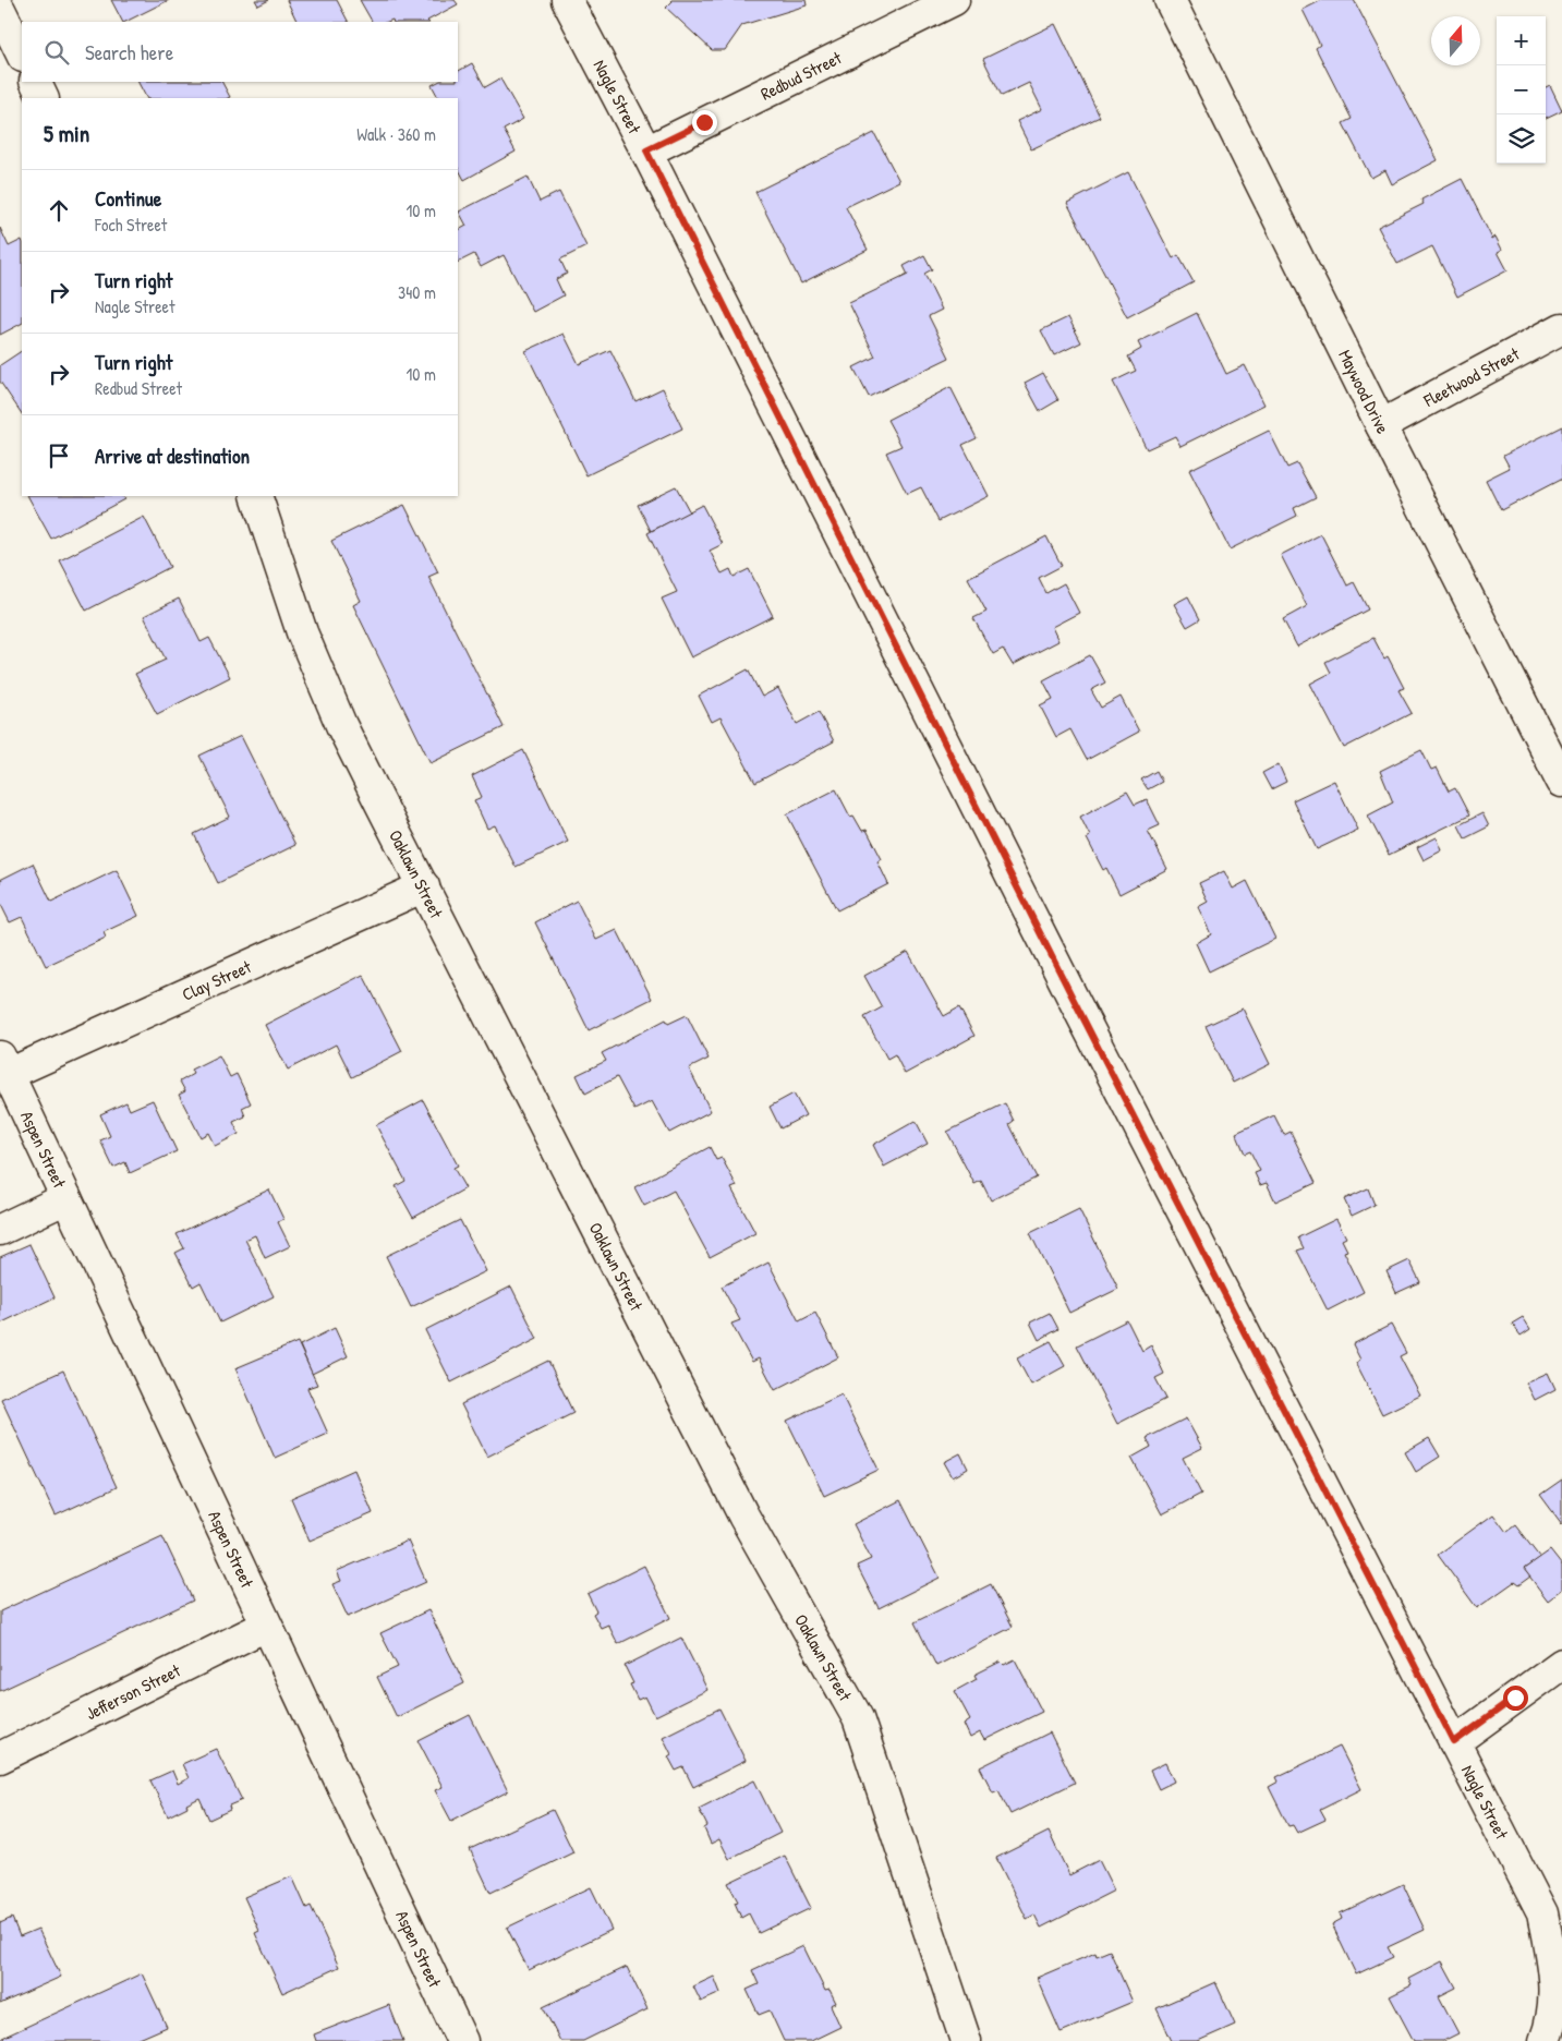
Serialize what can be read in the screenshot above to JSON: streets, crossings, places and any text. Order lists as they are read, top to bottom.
{
  "streets": {
    "street": [
      "Redbud Street",
      "Nagle Street",
      "Fleetwood Street",
      "Maywood Drive",
      "Oaklawn Street",
      "Clay Street",
      "Aspen Street",
      "Jefferson Street"
    ]
  },
  "crossings": [
    ["Redbud Street", "Nagle Street"],
    ["Fleetwood Street", "Maywood Drive"],
    ["Oaklawn Street", "Clay Street"],
    ["Clay Street", "Aspen Street"],
    ["Aspen Street", "Jefferson Street"]
  ],
  "north": "top",
  "page": {
    "map_buttons": ["+", "−"],
    "search": "Search here",
    "heading": ["5 min", "Walk · 360 m"],
    "list": [
      ["Continue", "Foch Street", "10 m"],
      ["Turn right", "Nagle Street", "340 m"],
      ["Turn right", "Redbud Street", "10 m"],
      "Arrive at destination"
    ]
  }
}
